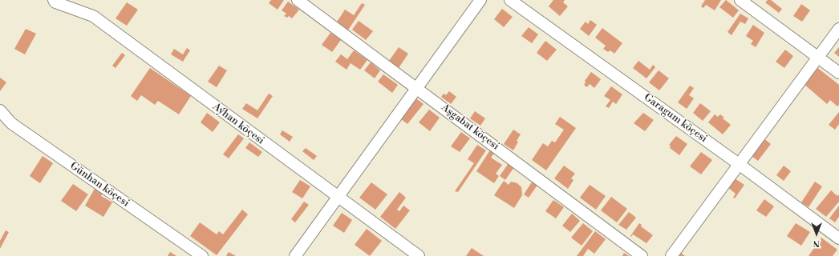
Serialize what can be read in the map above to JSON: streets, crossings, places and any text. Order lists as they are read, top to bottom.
{
  "streets": {
    "street": [
      "Garagum köçesi",
      "Aýhan köçesi",
      "Aşgabat köçesi",
      "Günhan köçesi"
    ]
  },
  "north": "bottom"
}
